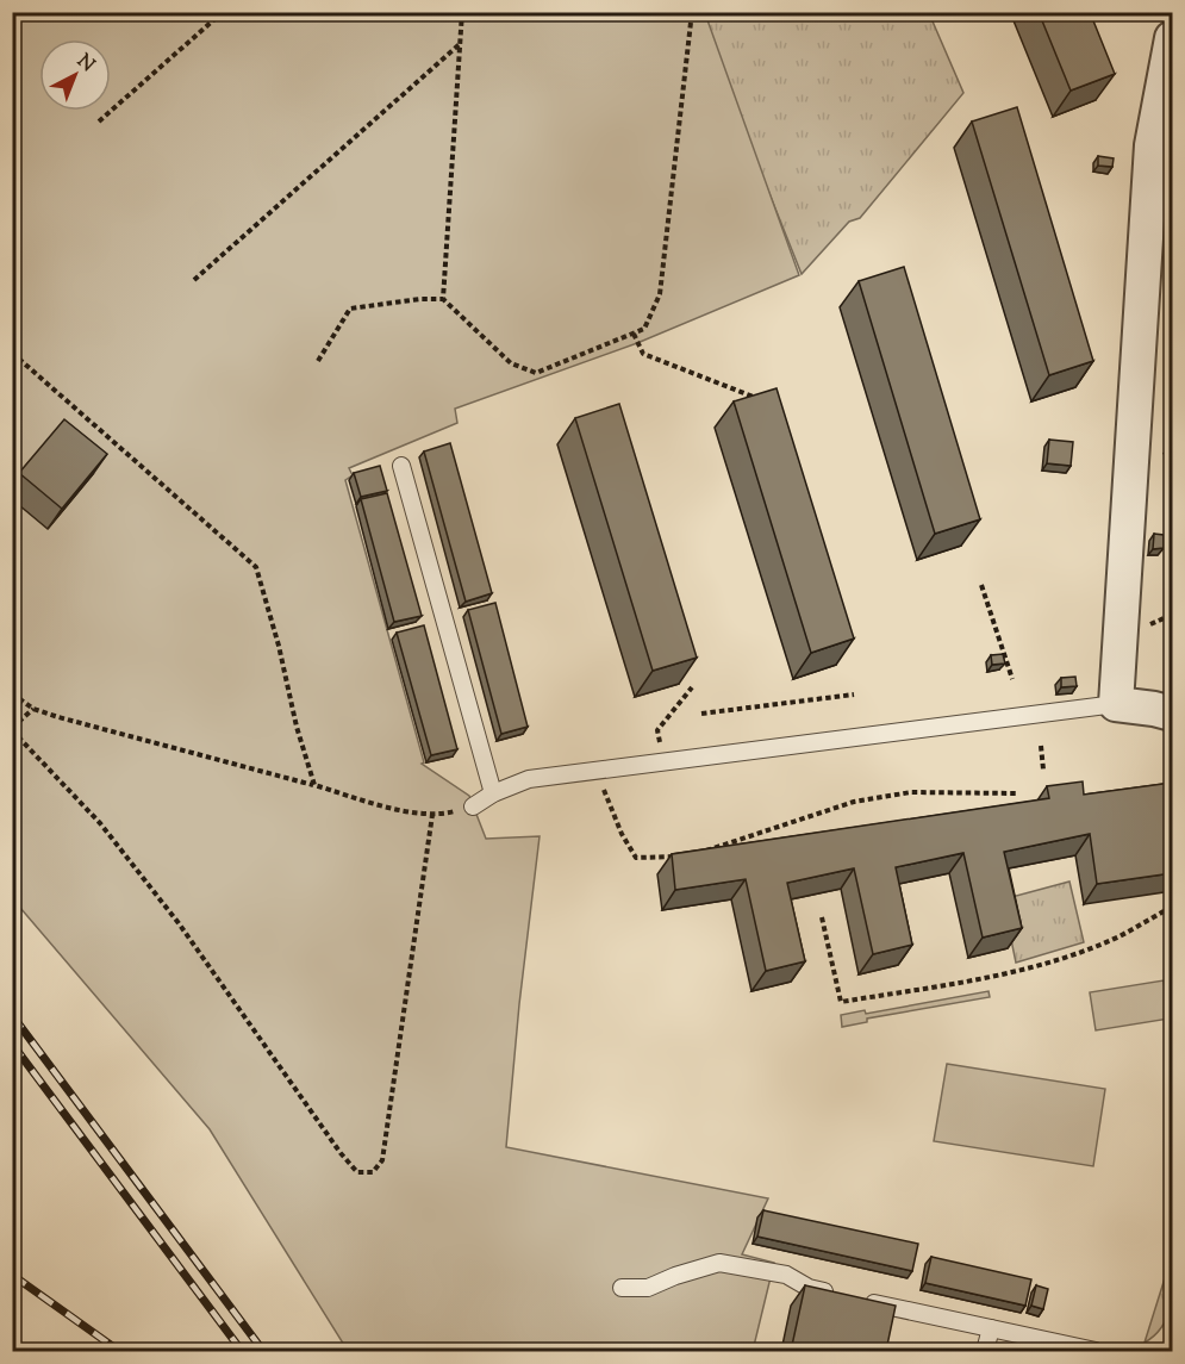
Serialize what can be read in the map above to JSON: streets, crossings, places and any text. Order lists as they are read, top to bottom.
{
  "north": "top right"
}
